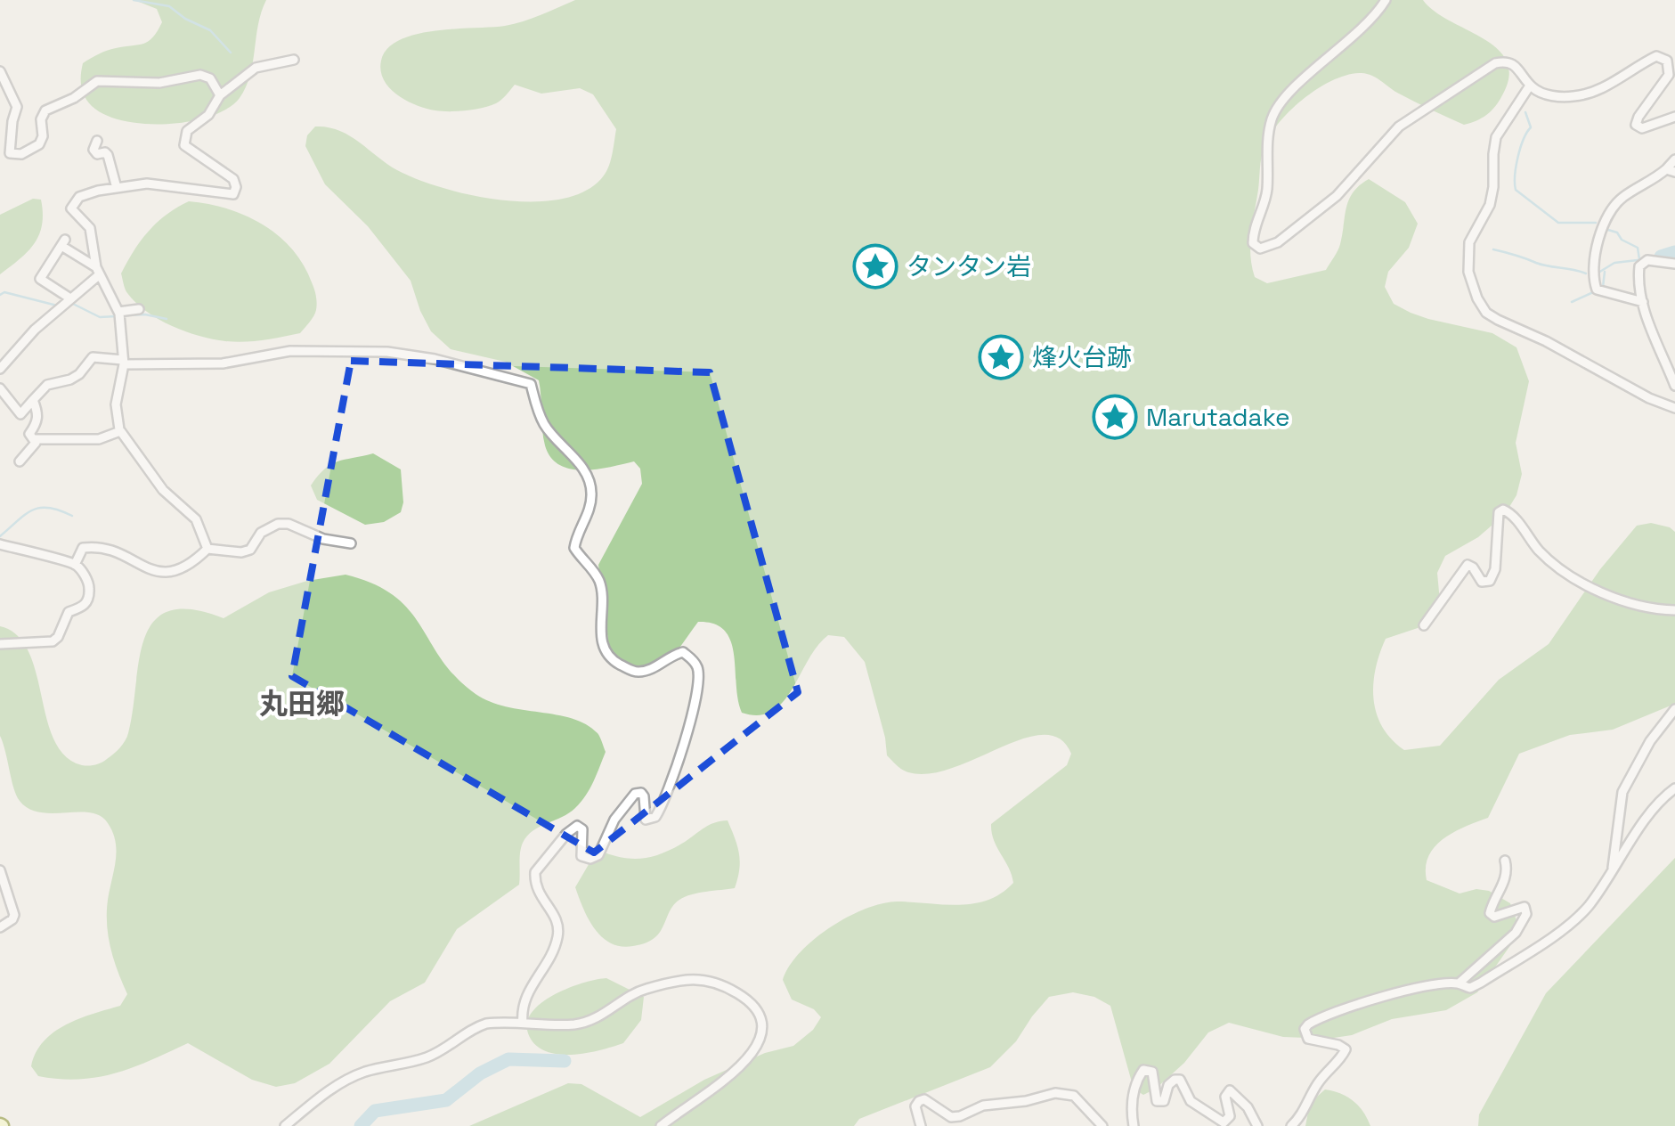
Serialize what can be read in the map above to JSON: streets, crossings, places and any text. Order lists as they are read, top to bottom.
{
  "districts": ["丸田郷"],
  "places": {
    "place": ["タンタン岩", "烽火台跡", "Marutadake"]
  }
}
